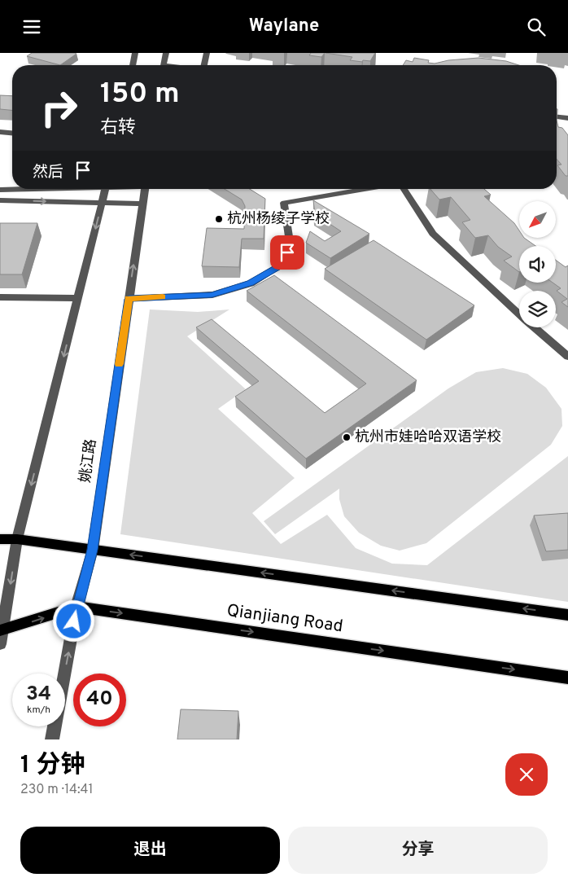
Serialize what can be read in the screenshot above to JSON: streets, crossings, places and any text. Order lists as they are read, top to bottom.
{
  "streets": {
    "main road": ["Qianjiang Road"],
    "street": ["姚江路"]
  },
  "crossings": [
    ["姚江路", "Qianjiang Road"]
  ],
  "places": ["杭州杨绫子学校", "杭州市娃哈哈双语学校"],
  "north": "bottom left",
  "page": {
    "header": "Waylane",
    "turn": ["150 m", "右转"],
    "then": "然后",
    "speed": "34 km/h",
    "limit": "40",
    "heading": ["1 分钟", "230 m · 14:41"],
    "buttons": ["退出", "分享"]
  }
}
